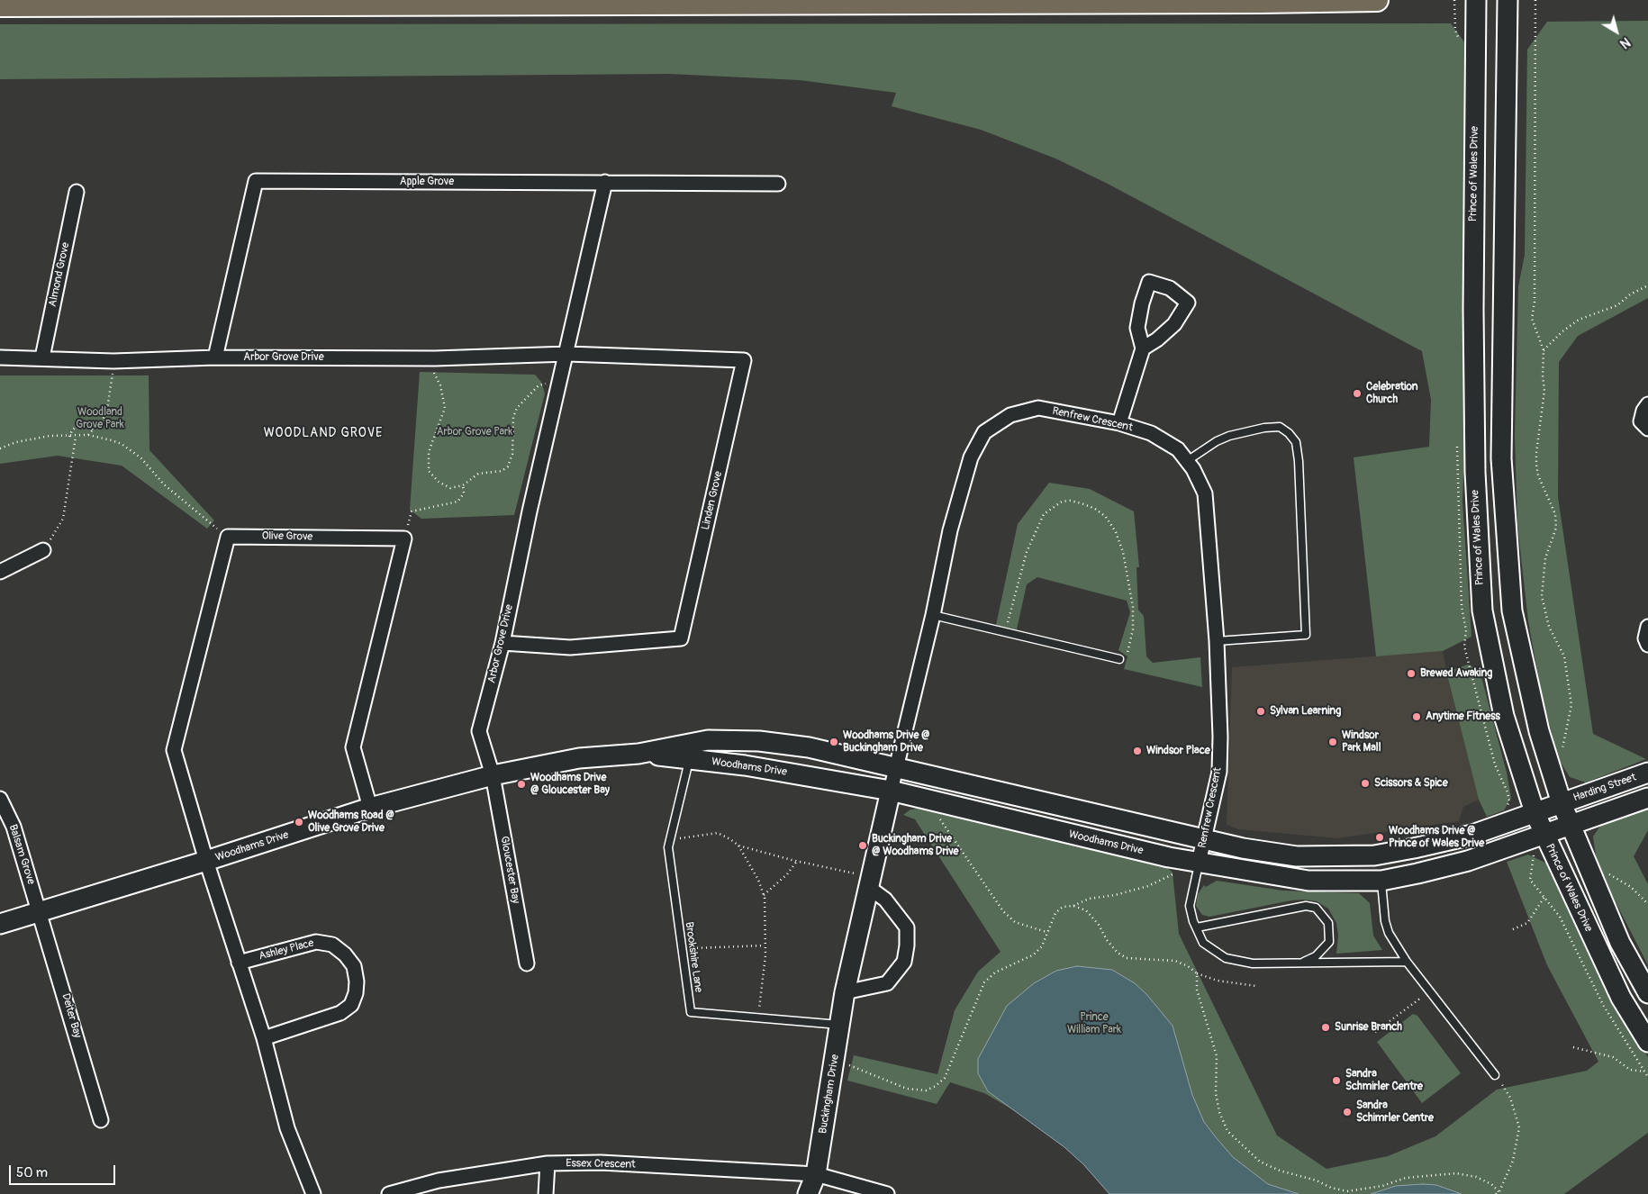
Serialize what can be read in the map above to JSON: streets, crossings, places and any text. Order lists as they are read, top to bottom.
{
  "streets": {
    "street": [
      "Prince of Wales Drive",
      "Apple Grove",
      "Almond Grove",
      "Arbor Grove Drive",
      "Renfrew Crescent",
      "Linden Grove",
      "Olive Grove",
      "Woodhams Drive",
      "Harding Street",
      "Balsam Grove",
      "Gloucester Bay",
      "Ashley Place",
      "Deiter Bay",
      "Buckingham Drive",
      "Essex Crescent"
    ],
    "lane": ["Brookshire Lane"]
  },
  "crossings": [
    ["Prince of Wales Drive", "Woodhams Drive"],
    ["Apple Grove", "Arbor Grove Drive"],
    ["Almond Grove", "Arbor Grove Drive"],
    ["Arbor Grove Drive", "Linden Grove"],
    ["Arbor Grove Drive", "Woodhams Drive"],
    ["Arbor Grove Drive", "Gloucester Bay"],
    ["Renfrew Crescent", "Woodhams Drive"],
    ["Renfrew Crescent", "Buckingham Drive"],
    ["Woodhams Drive", "Harding Street"],
    ["Woodhams Drive", "Balsam Grove"],
    ["Woodhams Drive", "Gloucester Bay"],
    ["Woodhams Drive", "Brookshire Lane"],
    ["Woodhams Drive", "Deiter Bay"],
    ["Woodhams Drive", "Buckingham Drive"],
    ["Balsam Grove", "Deiter Bay"],
    ["Brookshire Lane", "Buckingham Drive"],
    ["Buckingham Drive", "Essex Crescent"]
  ],
  "districts": ["WOODLAND GROVE"],
  "parks": ["Woodland Grove Park", "Arbor Grove Park", "Prince William Park"],
  "places": [
    "Celebration Church",
    "Brewed Awaking",
    "Sylvan Learning",
    "Anytime Fitness",
    "Woodhams Drive @ Buckingham Drive",
    "Windsor Park Mall",
    "Windsor Place",
    "Scissors & Spice",
    "Woodhams Drive @ Gloucester Bay",
    "Woodhams Road @ Olive Grove Drive",
    "Woodhams Drive @ Prince of Wales Drive",
    "Buckingham Drive @ Woodhams Drive",
    "Sunrise Branch",
    "Sandra Schmirler Centre",
    "Sandra Schimrler Centre"
  ],
  "scale_bar": "50 m",
  "north": "bottom right"
}
